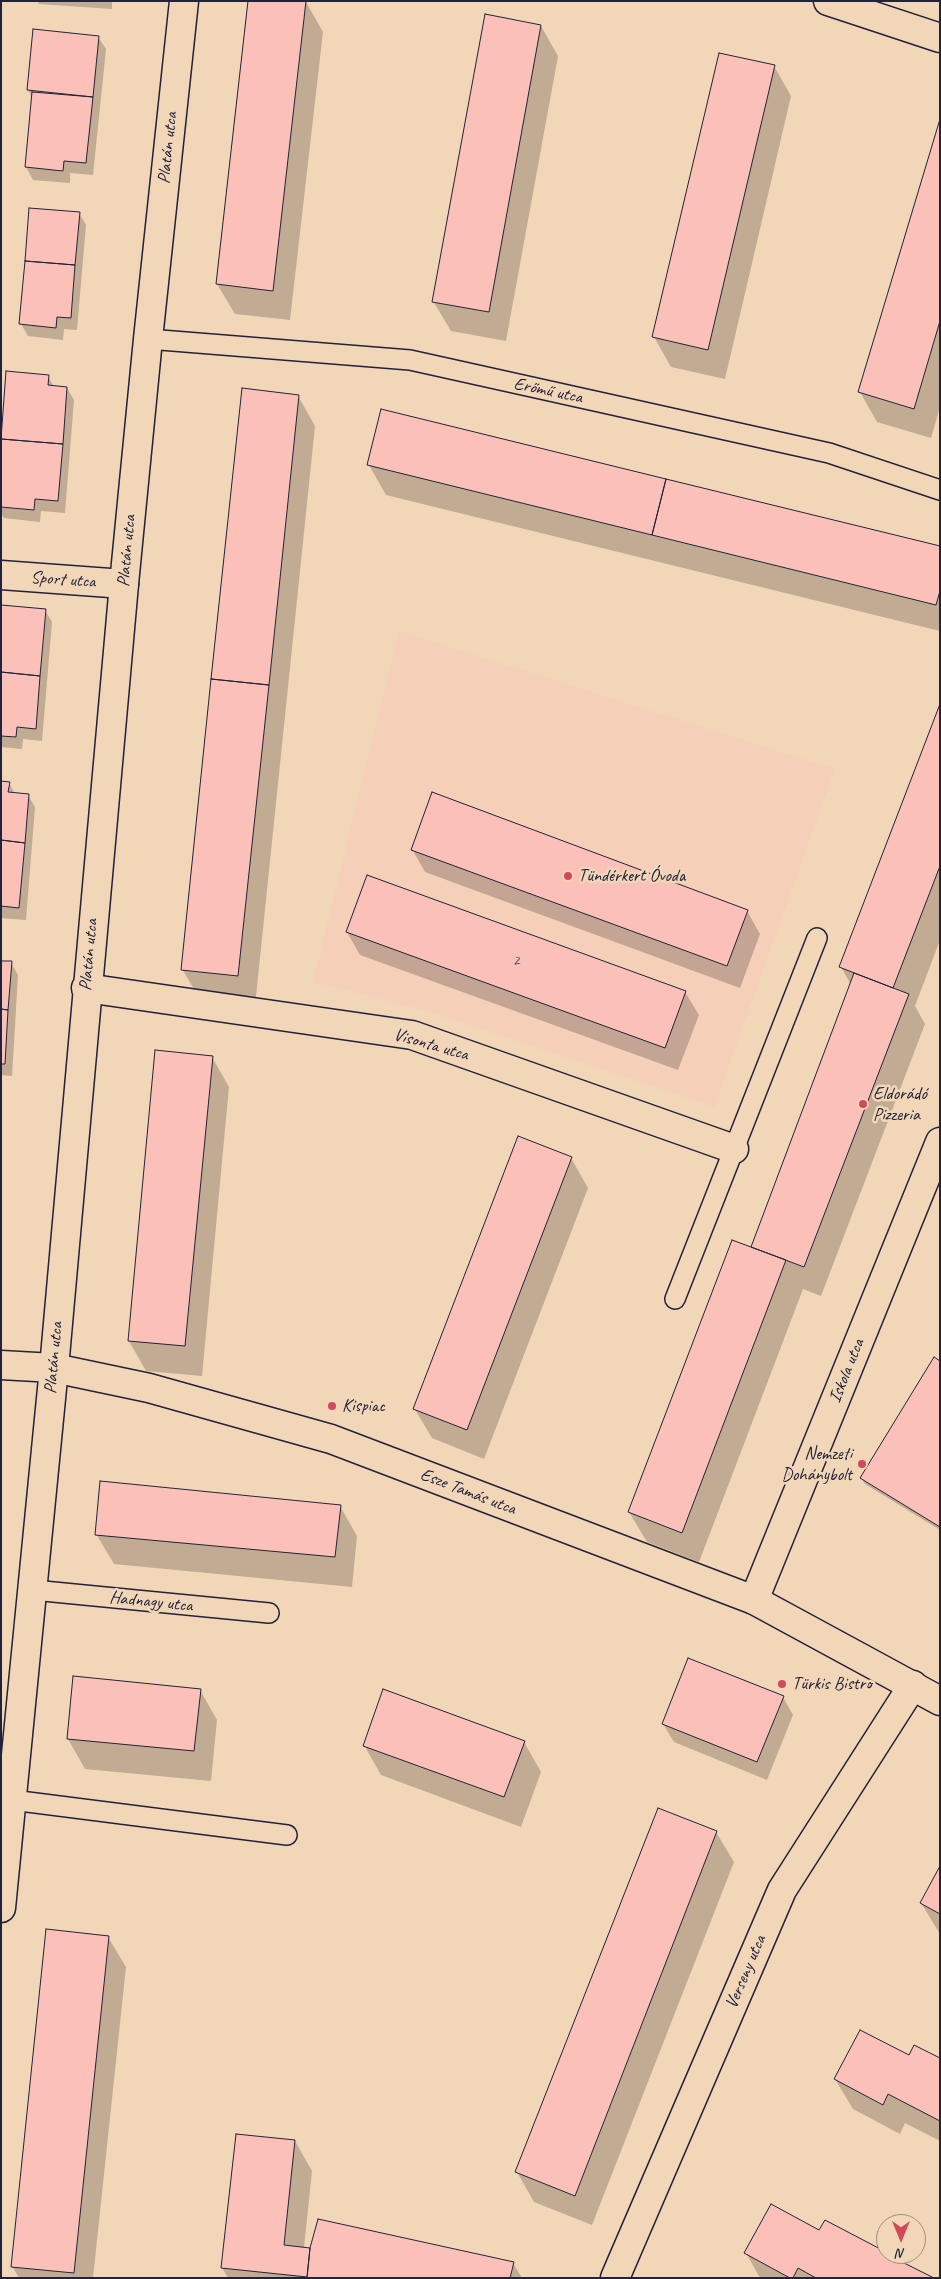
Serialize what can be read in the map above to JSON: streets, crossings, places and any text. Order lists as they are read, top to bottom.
{
  "streets": {
    "street": [
      "Platán utca",
      "Sport utca",
      "Visonta utca",
      "Iskola utca",
      "Esze Tamás utca",
      "Verseny utca"
    ],
    "lane": ["Erőmű utca", "Hadnagy utca"]
  },
  "crossings": [
    ["Platán utca", "Erőmű utca"],
    ["Platán utca", "Sport utca"],
    ["Platán utca", "Visonta utca"],
    ["Platán utca", "Esze Tamás utca"],
    ["Platán utca", "Hadnagy utca"],
    ["Iskola utca", "Esze Tamás utca"],
    ["Esze Tamás utca", "Verseny utca"]
  ],
  "places": [
    "Tündérkert Óvoda",
    "Eldorádó Pizzeria",
    "Kispiac",
    "Nemzeti Dohánybolt",
    "Türkis Bistro"
  ],
  "house_numbers": ["2"],
  "north": "bottom"
}
